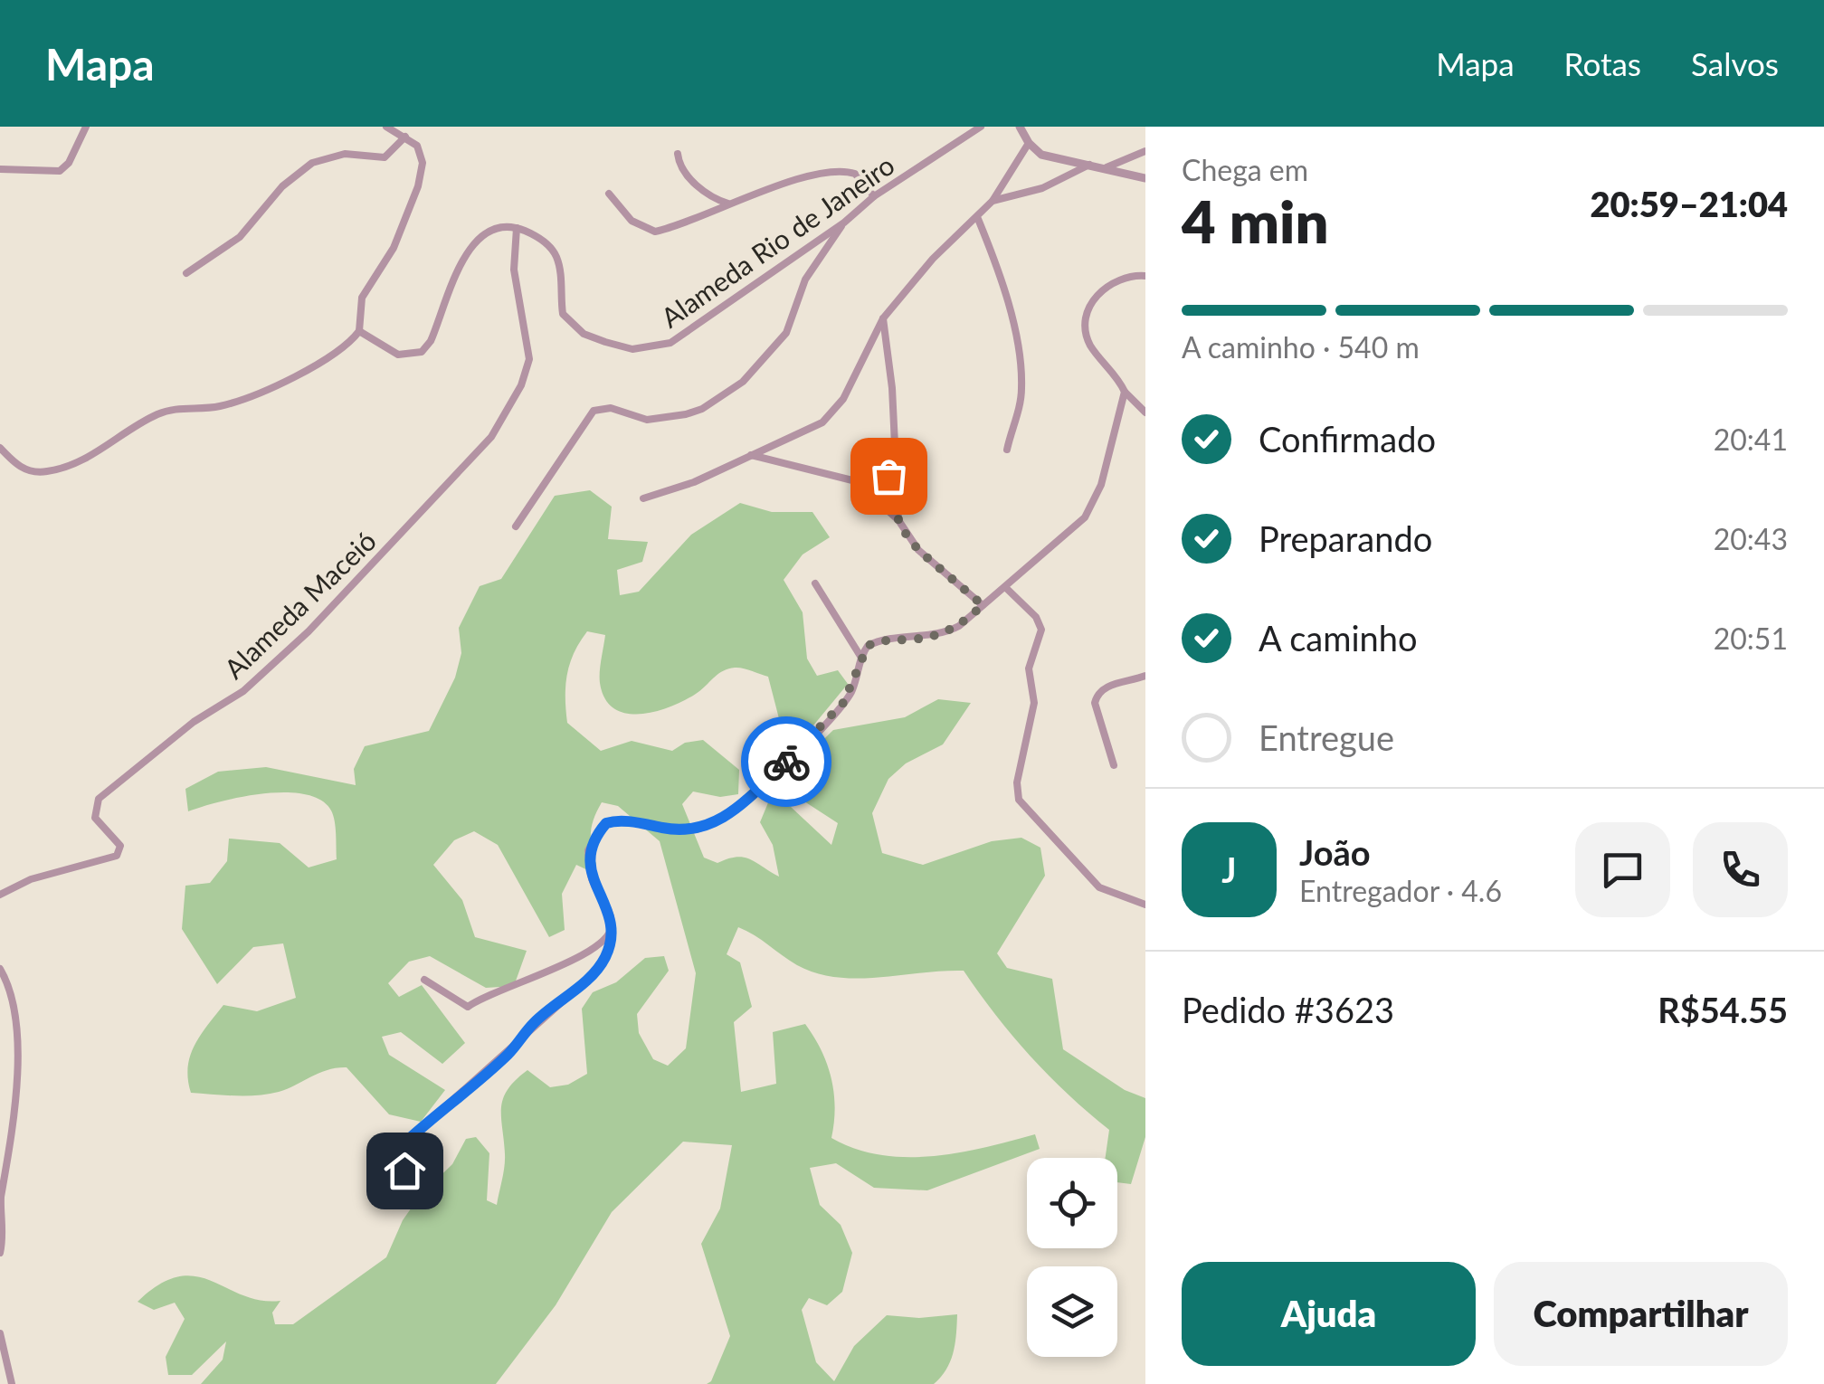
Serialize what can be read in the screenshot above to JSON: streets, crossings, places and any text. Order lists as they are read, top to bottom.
{
  "streets": {
    "street": ["Alameda Rio de Janeiro", "Alameda Maceió"]
  },
  "crossings": [
    ["Alameda Rio de Janeiro", "Alameda Maceió"]
  ],
  "page": {
    "header": "Mapa",
    "nav": ["Mapa", "Rotas", "Salvos"],
    "heading": ["4 min", "Chega em", "20:59–21:04"],
    "panel": [
      "João",
      "Entregador · 4.6",
      "Pedido #3623",
      "R$54.55"
    ],
    "bar": "A caminho · 540 m",
    "list": [
      ["Confirmado", "20:41"],
      ["Preparando", "20:43"],
      ["A caminho", "20:51"],
      "Entregue"
    ],
    "round": "J",
    "buttons": ["Ajuda", "Compartilhar"]
  }
}
